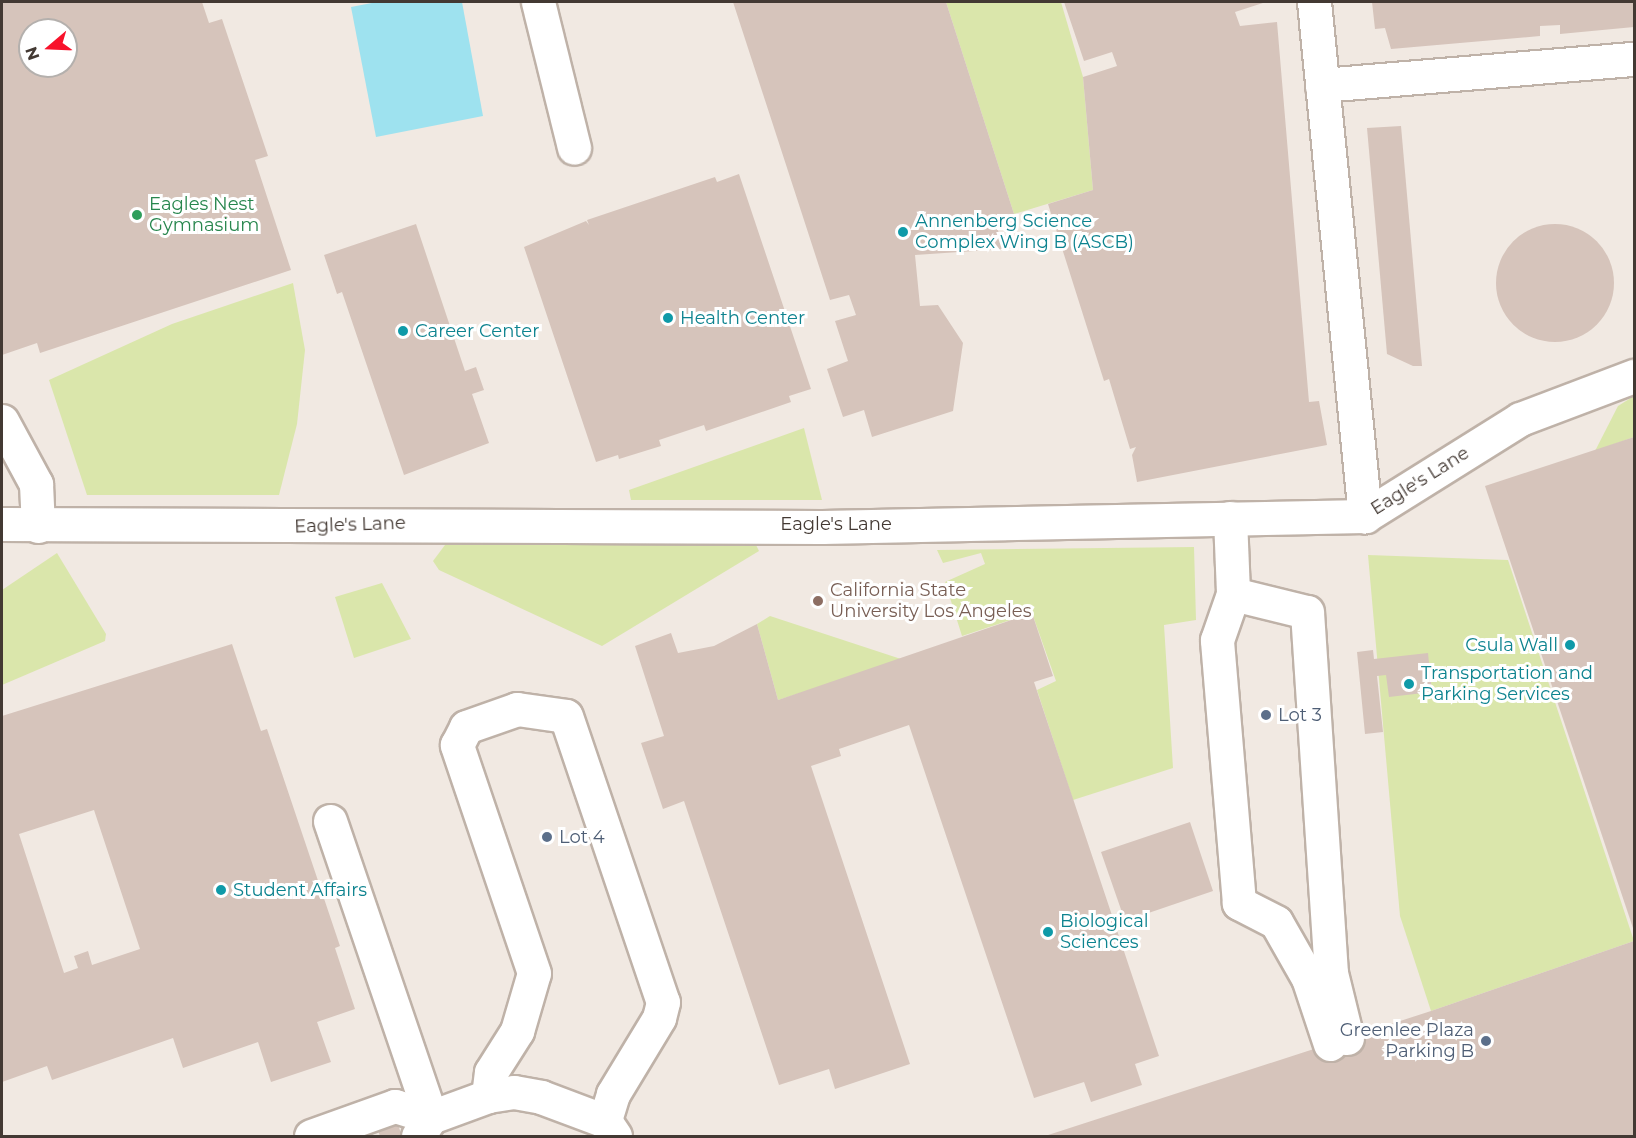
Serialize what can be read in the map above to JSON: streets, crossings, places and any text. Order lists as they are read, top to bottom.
{
  "streets": {
    "street": ["Eagle's Lane"]
  },
  "places": [
    "Eagles Nest Gymnasium",
    "Annenberg Science Complex Wing B (ASCB)",
    "Health Center",
    "Career Center",
    "California State University Los Angeles",
    "Csula Wall",
    "Transportation and Parking Services",
    "Lot 3",
    "Lot 4",
    "Student Affairs",
    "Biological Sciences",
    "Greenlee Plaza Parking B"
  ],
  "north": "left"
}
